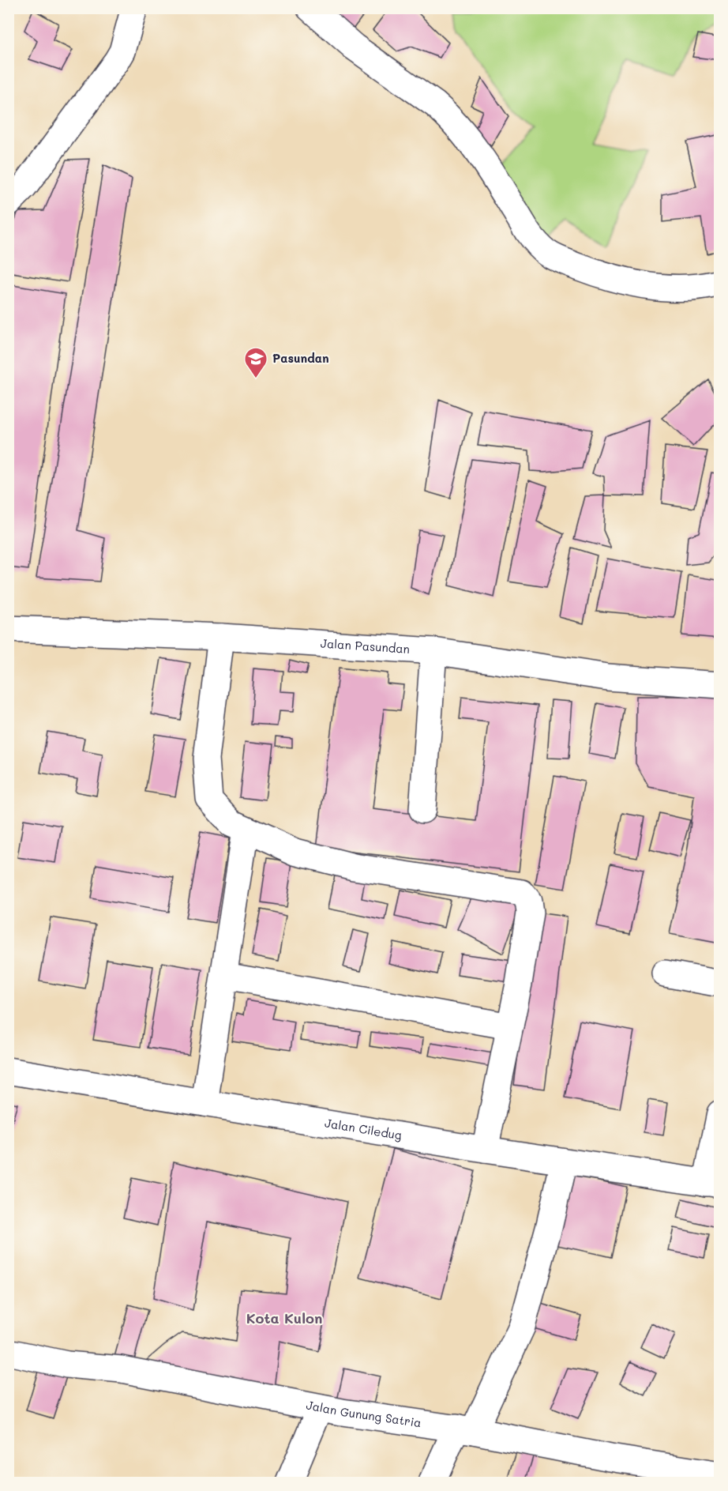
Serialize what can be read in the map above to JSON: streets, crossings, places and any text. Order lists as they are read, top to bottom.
{
  "streets": {
    "street": ["Jalan Pasundan", "Jalan Ciledug", "Jalan Gunung Satria"]
  },
  "districts": ["Kota Kulon"],
  "places": {
    "school or university": ["Pasundan"]
  }
}
